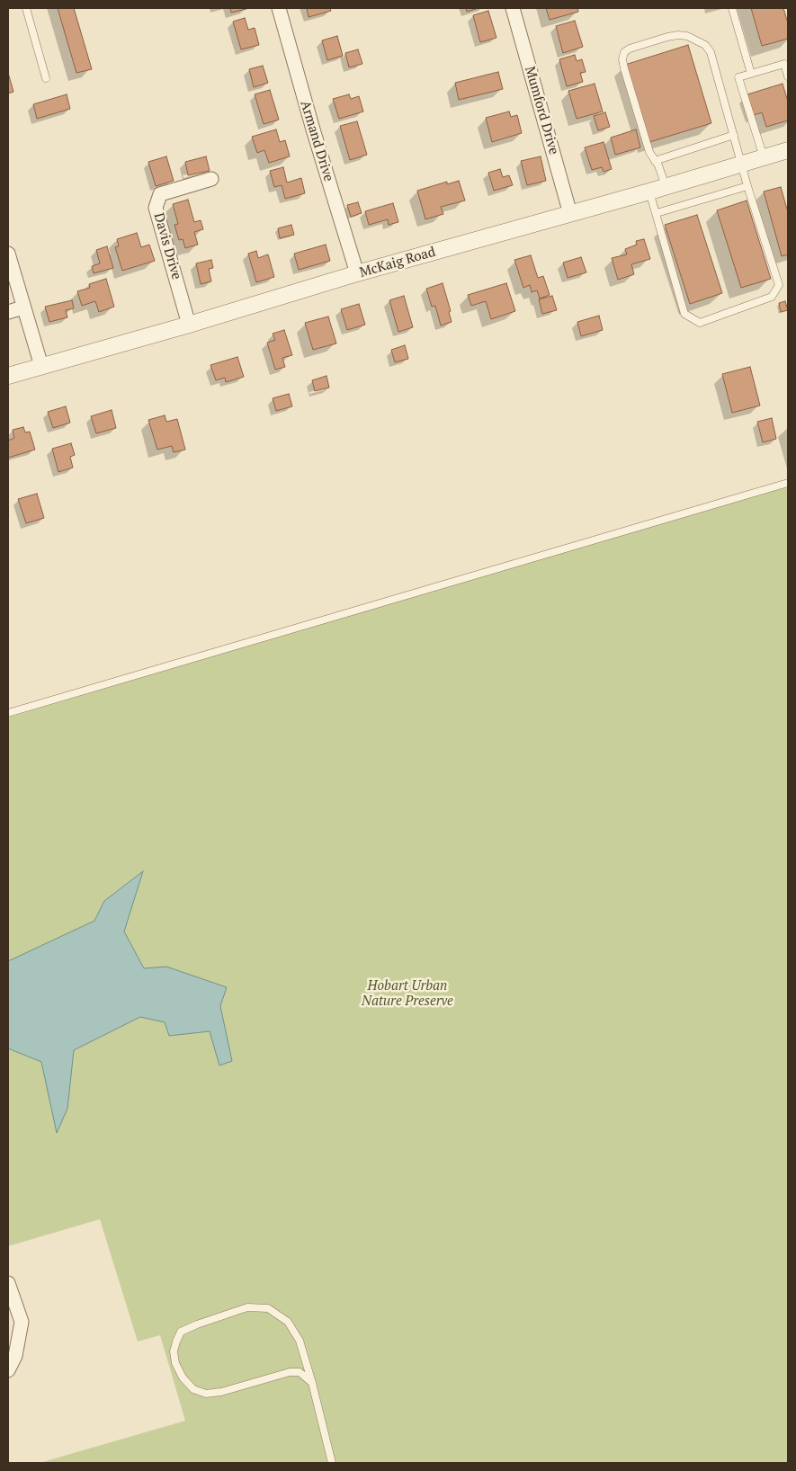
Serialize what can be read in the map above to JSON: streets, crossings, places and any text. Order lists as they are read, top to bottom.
{
  "streets": {
    "street": [
      "Mumford Drive",
      "Armand Drive",
      "Davis Drive",
      "McKaig Road"
    ]
  },
  "crossings": [
    ["Mumford Drive", "McKaig Road"],
    ["Armand Drive", "McKaig Road"],
    ["Davis Drive", "McKaig Road"]
  ],
  "parks": ["Hobart Urban Nature Preserve"]
}
